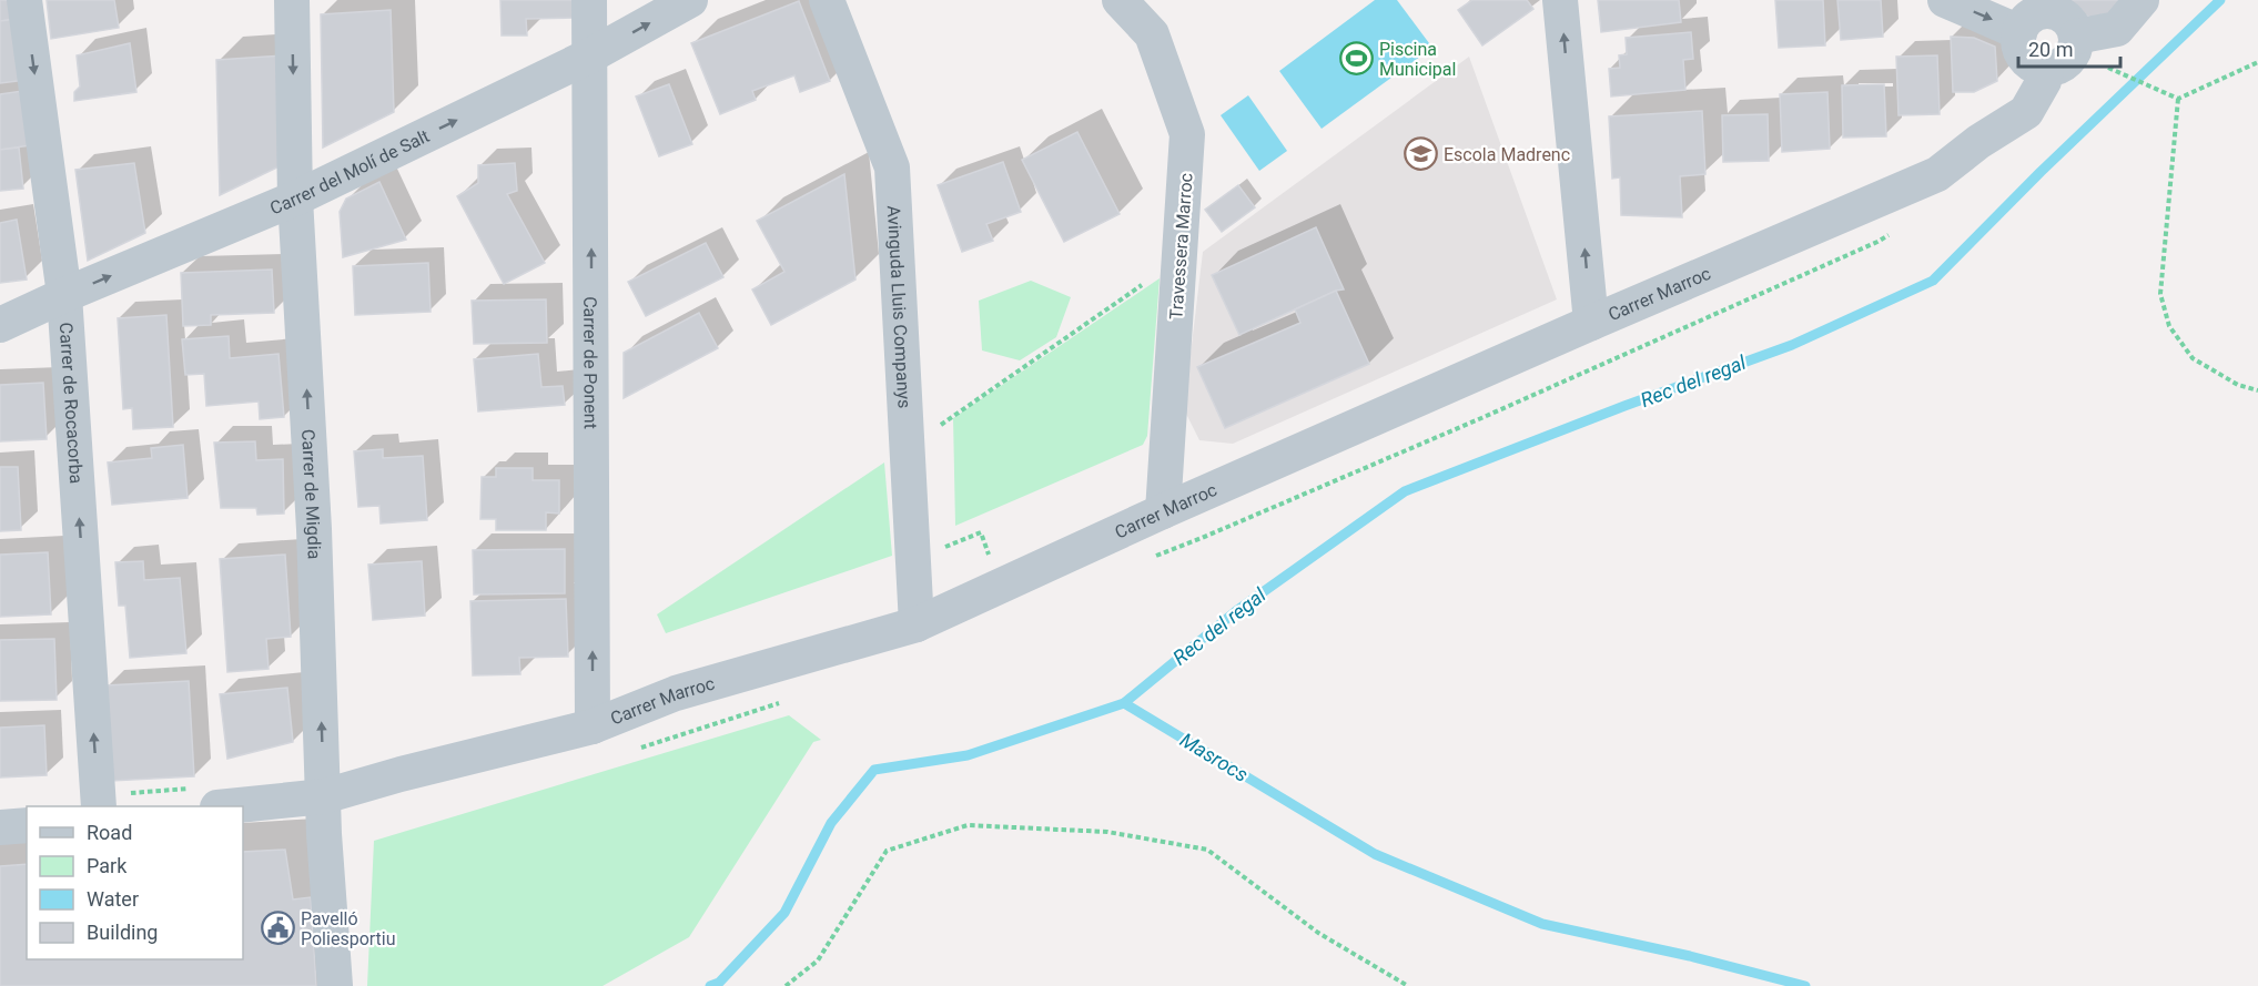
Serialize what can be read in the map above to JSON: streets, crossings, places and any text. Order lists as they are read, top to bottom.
{
  "streets": {
    "street": [
      "Carrer del Molí de Salt",
      "Travessera Marroc",
      "Carrer Marroc",
      "Avinguda Lluis Companys",
      "Carrer de Ponent",
      "Carrer de Rocacorba",
      "Carrer de Migdia"
    ]
  },
  "crossings": [
    ["Carrer del Molí de Salt", "Carrer de Ponent"],
    ["Carrer del Molí de Salt", "Carrer de Rocacorba"],
    ["Carrer del Molí de Salt", "Carrer de Migdia"],
    ["Travessera Marroc", "Carrer Marroc"],
    ["Carrer Marroc", "Avinguda Lluis Companys"],
    ["Carrer Marroc", "Carrer de Ponent"],
    ["Carrer Marroc", "Carrer de Migdia"]
  ],
  "one_way": ["Carrer del Molí de Salt", "Carrer de Ponent"],
  "water": ["Rec del regal", "Masrocs"],
  "places": {
    "sports": ["Piscina Municipal"],
    "school or university": ["Escola Madrenc"],
    "public building": ["Pavelló Poliesportiu"]
  },
  "legend": [
    "Road",
    "Park",
    "Water",
    "Building"
  ],
  "scale_bar": "20 m"
}
